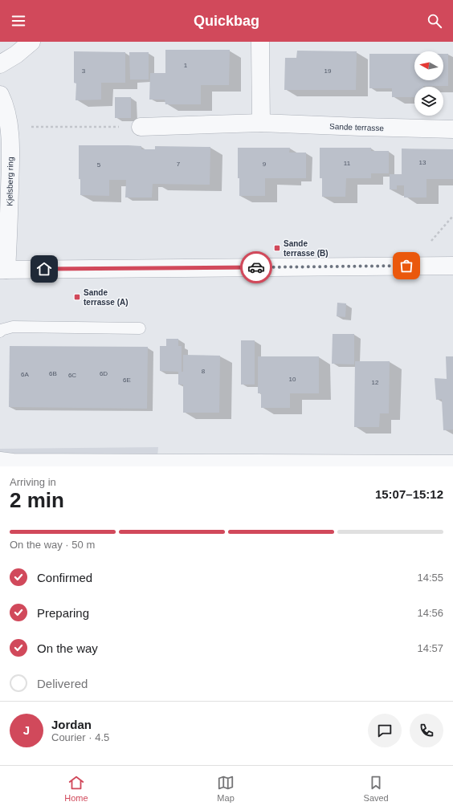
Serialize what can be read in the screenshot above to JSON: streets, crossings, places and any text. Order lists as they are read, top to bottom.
{
  "streets": {
    "street": ["Sande terrasse", "Kjelsberg ring"]
  },
  "places": {
    "transit": ["Sande terrasse (B)", "Sande terrasse (A)"]
  },
  "house_numbers": [
    "1",
    "3",
    "19",
    "13",
    "11",
    "7",
    "9",
    "5",
    "8",
    "6B",
    "6D",
    "6A",
    "6C",
    "10",
    "6E",
    "12"
  ],
  "north": "left",
  "page": {
    "header": "Quickbag",
    "heading": ["2 min", "Arriving in", "15:07–15:12"],
    "panel": ["Jordan", "Courier · 4.5"],
    "bar": "On the way · 50 m",
    "list": [
      ["Confirmed", "14:55"],
      ["Preparing", "14:56"],
      ["On the way", "14:57"],
      "Delivered"
    ],
    "round": "J",
    "tabs": ["Home", "Map", "Saved"]
  }
}
